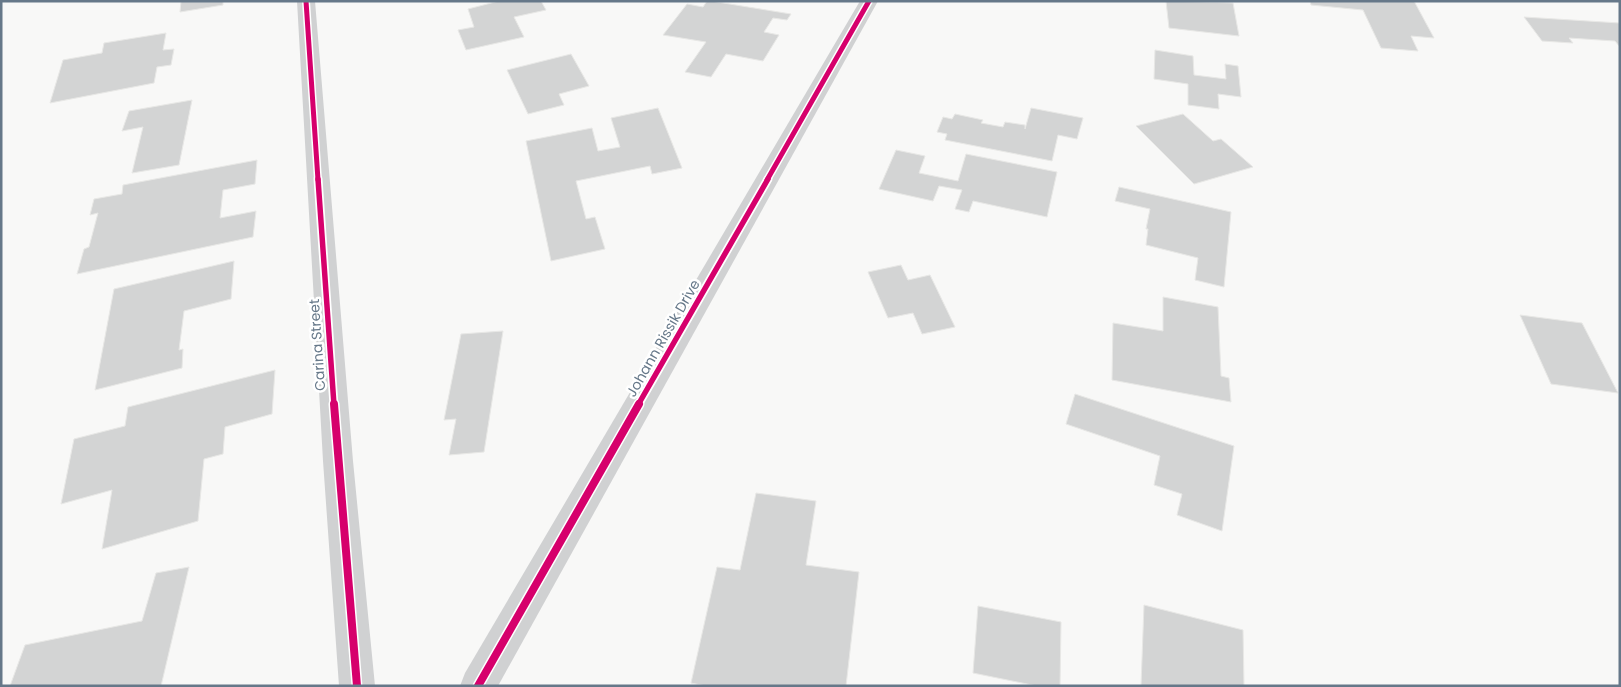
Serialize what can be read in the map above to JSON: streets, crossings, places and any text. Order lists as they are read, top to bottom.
{
  "streets": {
    "street": ["Johann Rissik Drive", "Carina Street"]
  }
}
